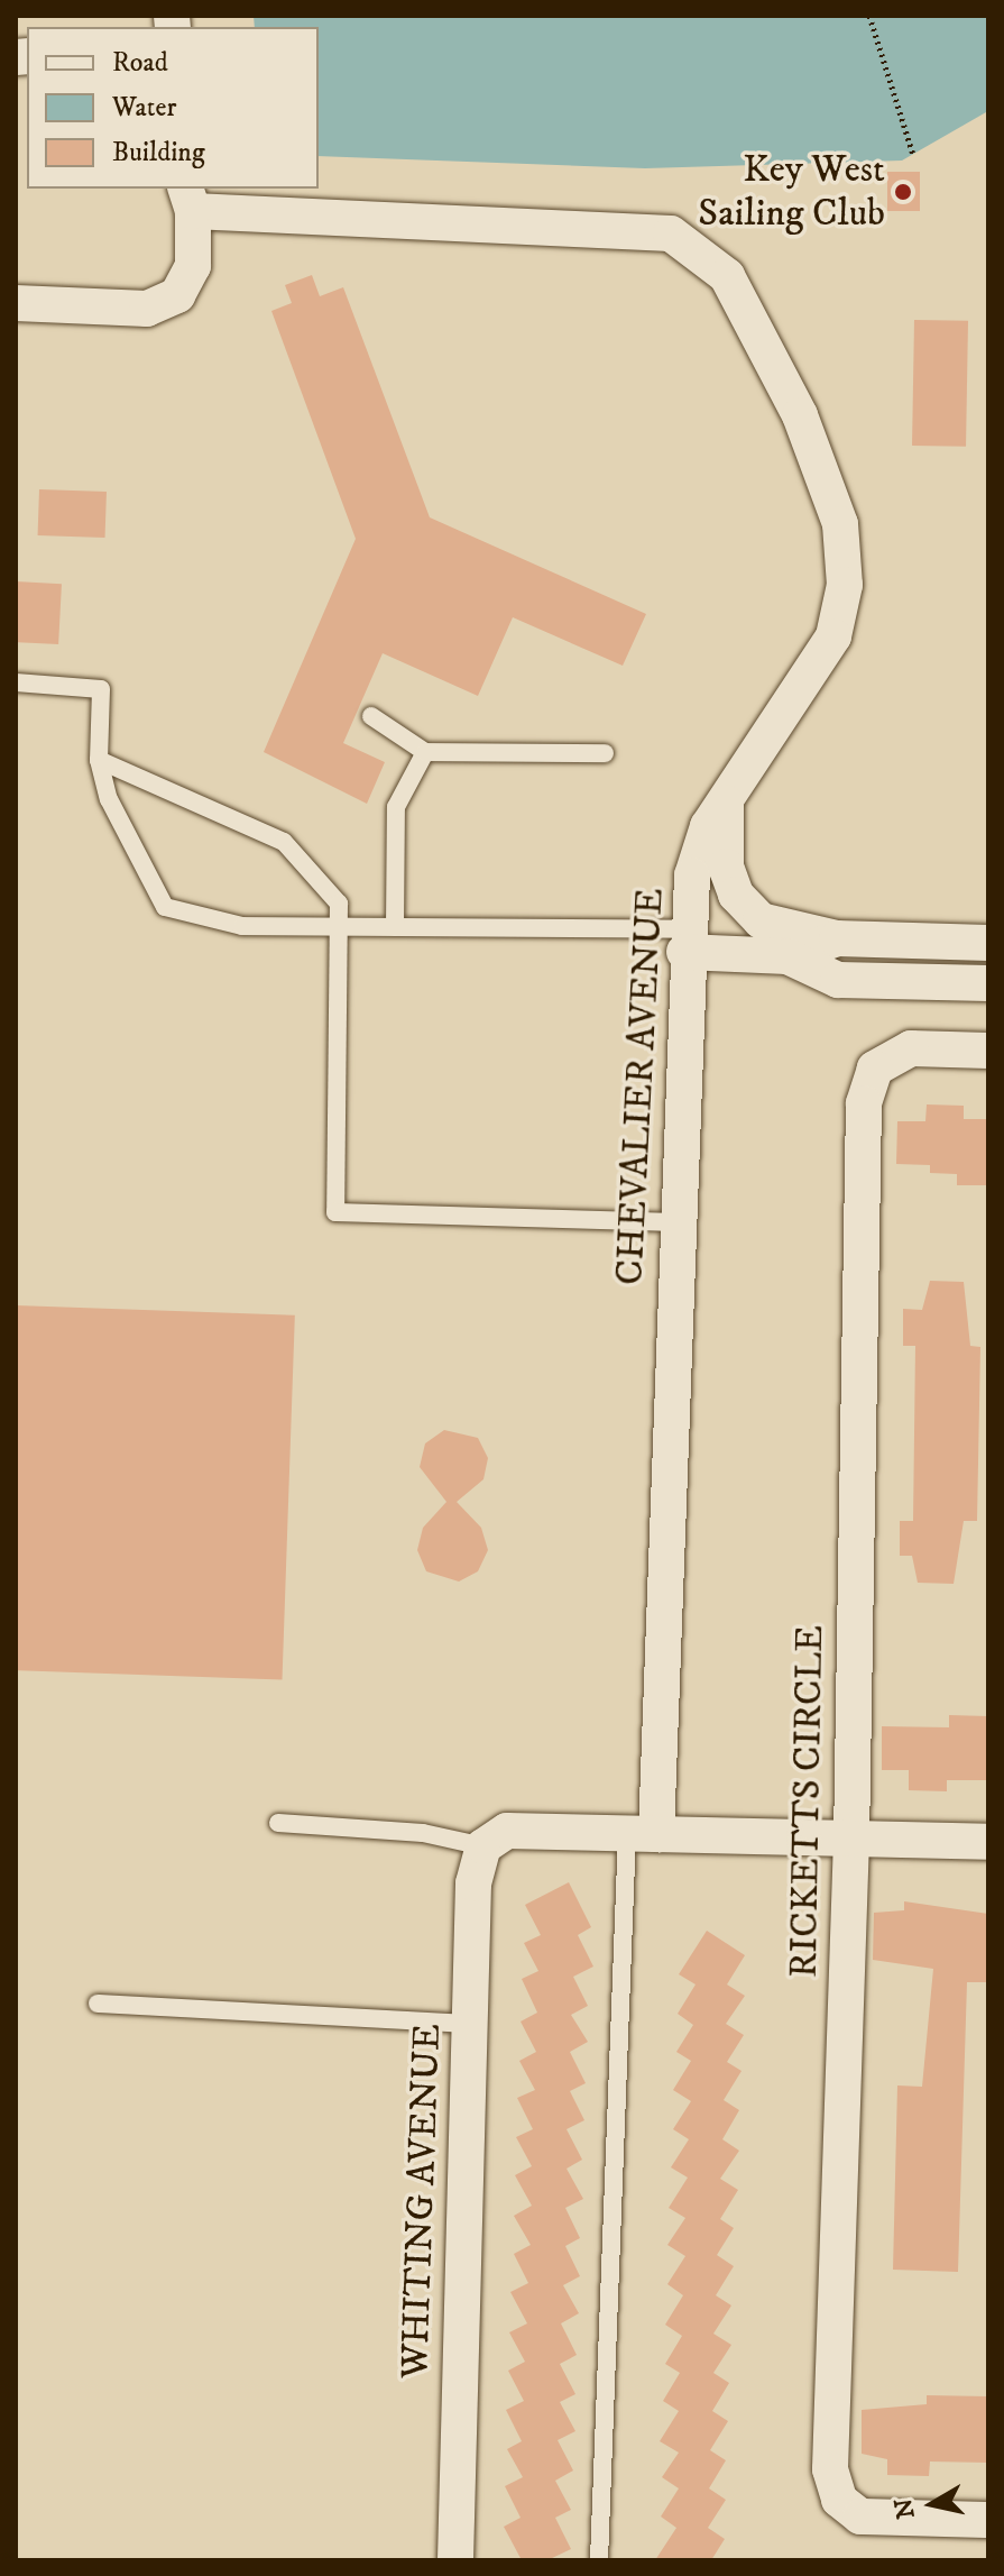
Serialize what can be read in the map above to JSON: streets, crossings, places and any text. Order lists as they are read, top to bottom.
{
  "streets": {
    "street": ["CHEVALIER AVENUE", "RICKETTS CIRCLE", "WHITING AVENUE"]
  },
  "places": ["Key West Sailing Club"],
  "legend": ["Road", "Water", "Building"],
  "north": "left"
}
